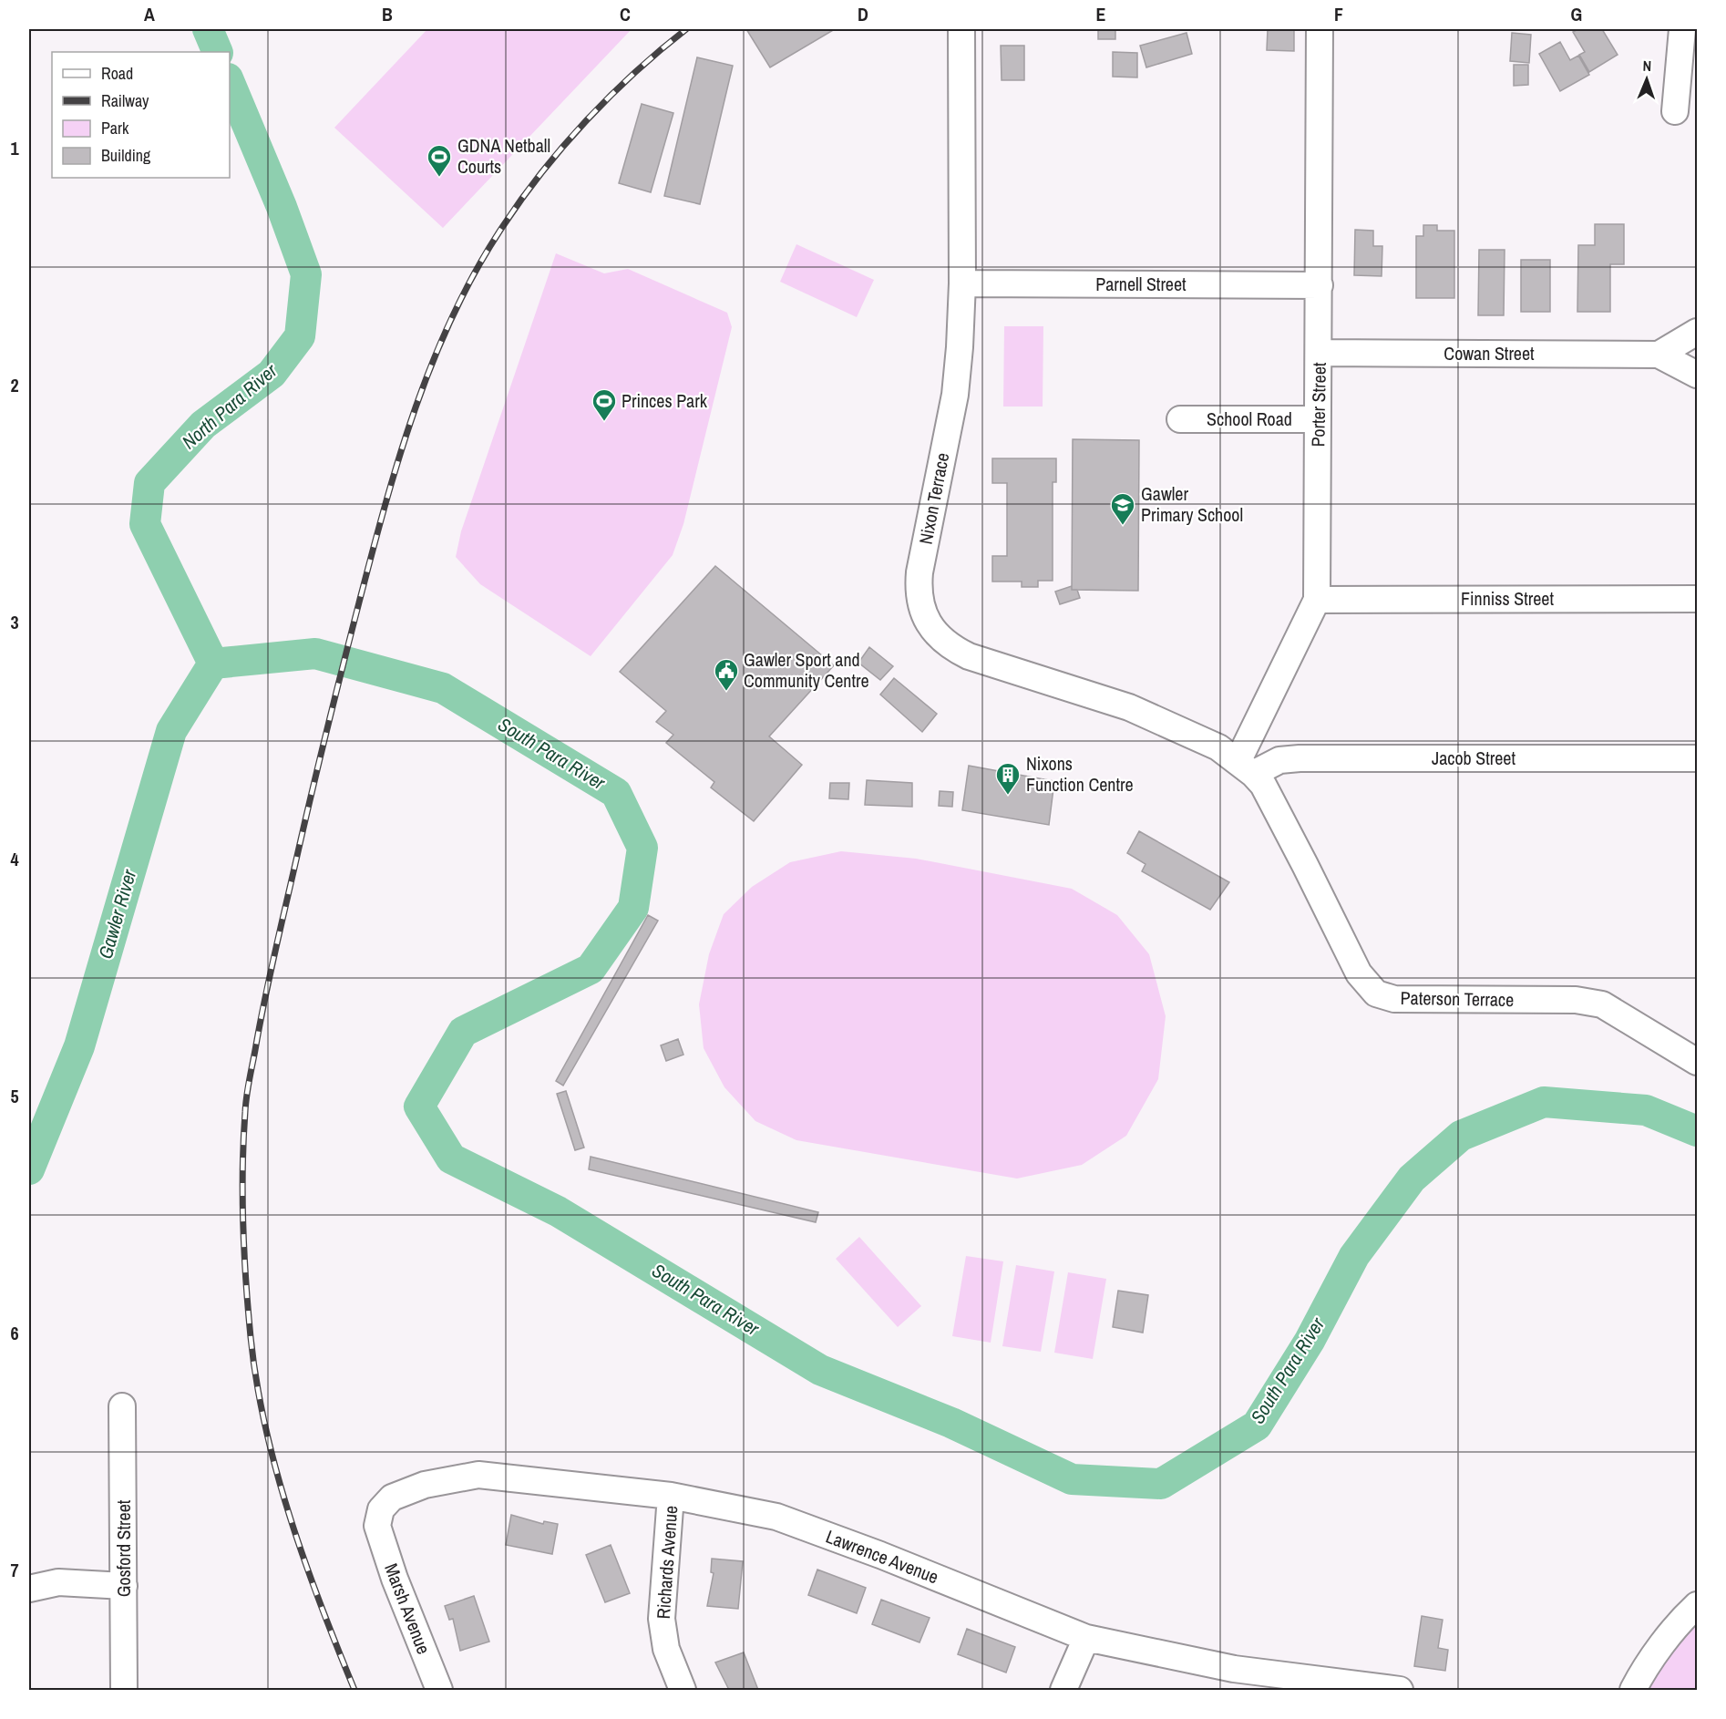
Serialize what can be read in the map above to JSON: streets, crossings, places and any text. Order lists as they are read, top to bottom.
{
  "streets": {
    "street": [
      "Parnell Street",
      "Cowan Street",
      "Porter Street",
      "School Road",
      "Nixon Terrace",
      "Finniss Street",
      "Jacob Street",
      "Paterson Terrace",
      "Gosford Street",
      "Lawrence Avenue",
      "Richards Avenue",
      "Marsh Avenue"
    ]
  },
  "crossings": [
    ["Parnell Street", "Porter Street"],
    ["Parnell Street", "Nixon Terrace"],
    ["Cowan Street", "Porter Street"],
    ["Porter Street", "School Road"],
    ["Porter Street", "Nixon Terrace"],
    ["Porter Street", "Finniss Street"],
    ["Porter Street", "Jacob Street"],
    ["Porter Street", "Paterson Terrace"],
    ["Nixon Terrace", "Jacob Street"],
    ["Nixon Terrace", "Paterson Terrace"],
    ["Jacob Street", "Paterson Terrace"],
    ["Lawrence Avenue", "Richards Avenue"],
    ["Lawrence Avenue", "Marsh Avenue"]
  ],
  "water": ["North Para River", "South Para River", "Gawler River"],
  "places": {
    "sports": ["GDNA Netball Courts", "Princes Park"],
    "school or university": ["Gawler Primary School"],
    "public building": ["Gawler Sport and Community Centre"],
    "building": ["Nixons Function Centre"]
  },
  "legend": [
    "Road",
    "Railway",
    "Park",
    "Building"
  ],
  "north": "top",
  "grid": {
    "columns": [
      "A",
      "B",
      "C",
      "D",
      "E",
      "F",
      "G"
    ],
    "rows": [
      "1",
      "2",
      "3",
      "4",
      "5",
      "6",
      "7"
    ]
  }
}
